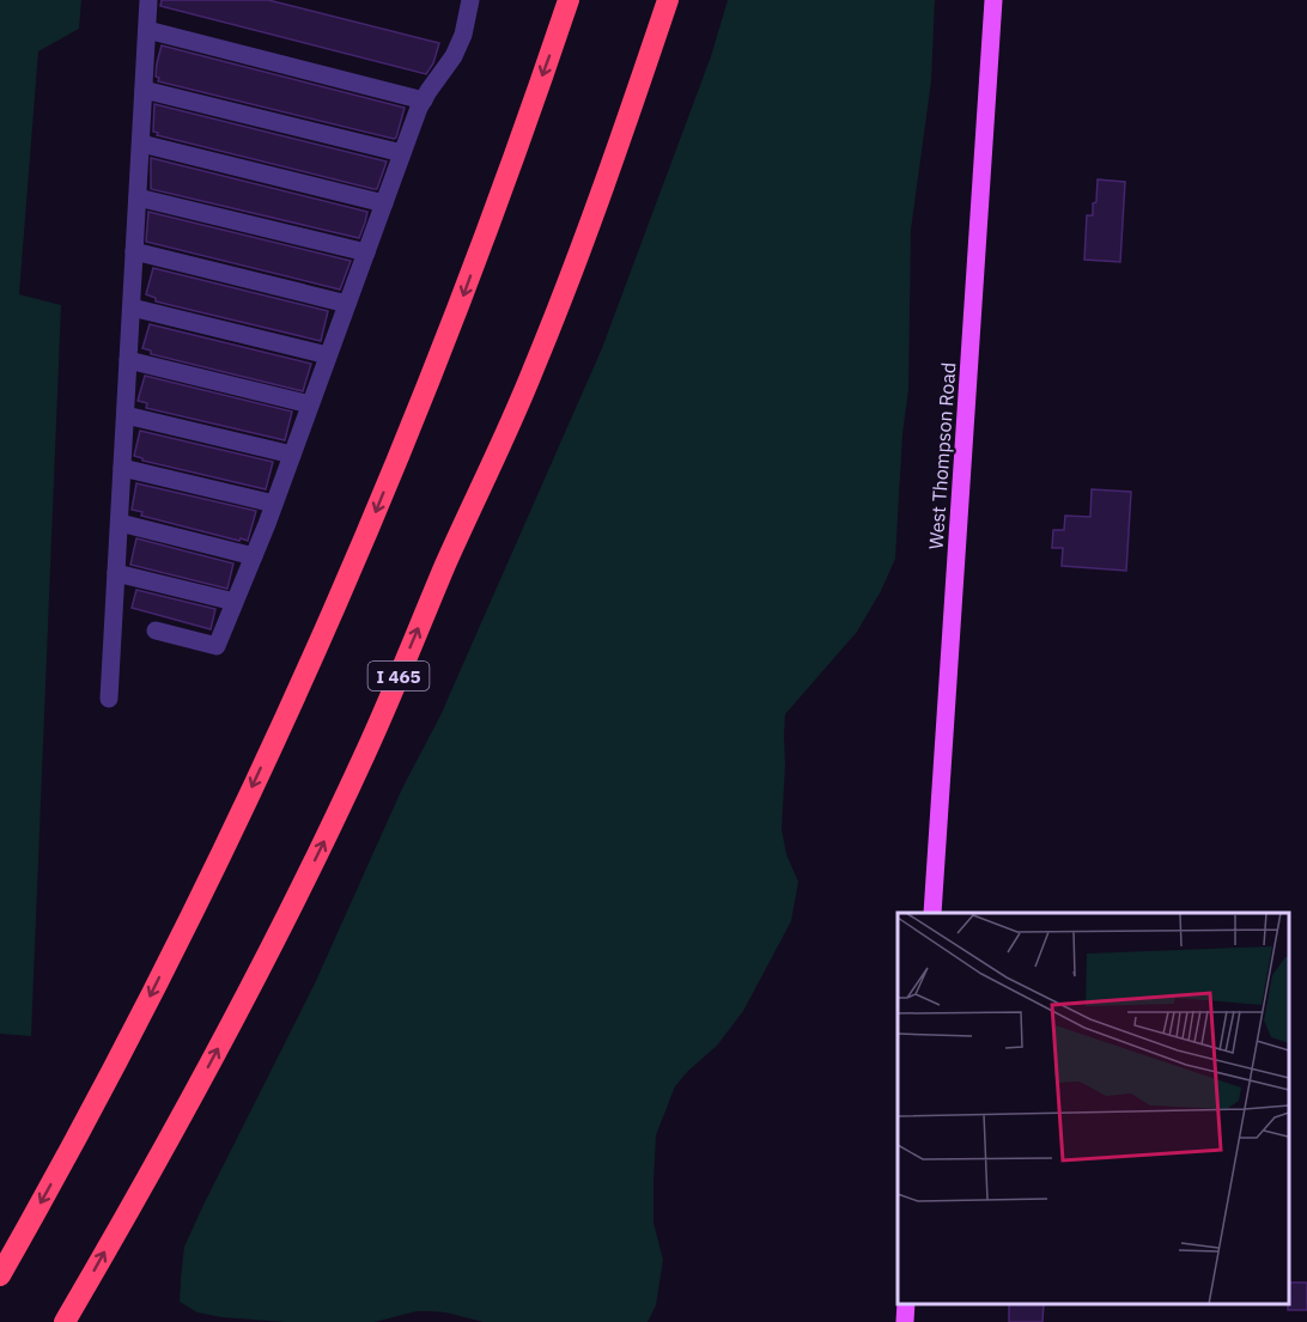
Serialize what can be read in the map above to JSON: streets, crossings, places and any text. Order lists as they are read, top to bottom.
{
  "streets": {
    "highway": ["I 465"],
    "main road": ["West Thompson Road"]
  }
}
